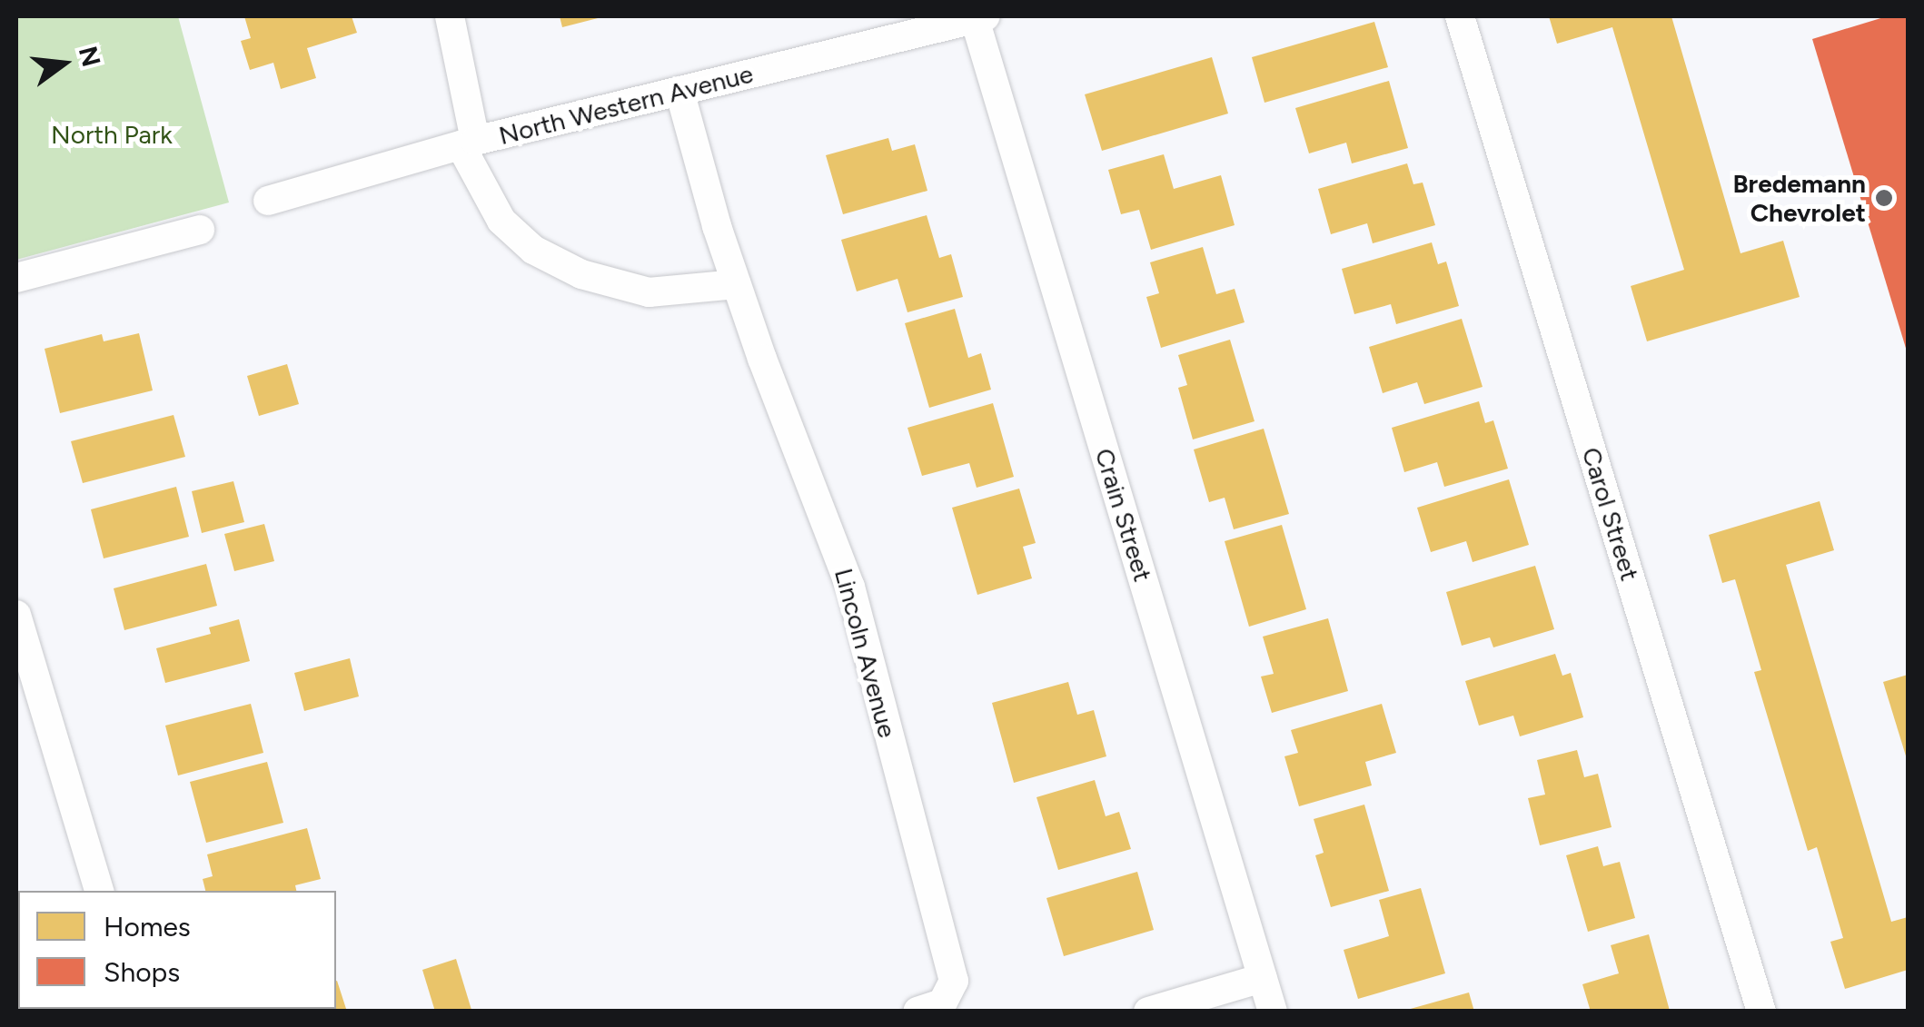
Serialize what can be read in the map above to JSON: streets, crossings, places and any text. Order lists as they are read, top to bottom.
{
  "streets": {
    "street": [
      "North Western Avenue",
      "Carol Street",
      "Crain Street",
      "Lincoln Avenue"
    ]
  },
  "crossings": [
    ["North Western Avenue", "Crain Street"],
    ["North Western Avenue", "Lincoln Avenue"]
  ],
  "parks": ["North Park"],
  "places": ["Bredemann Chevrolet"],
  "legend": ["Homes", "Shops"],
  "north": "right"
}
